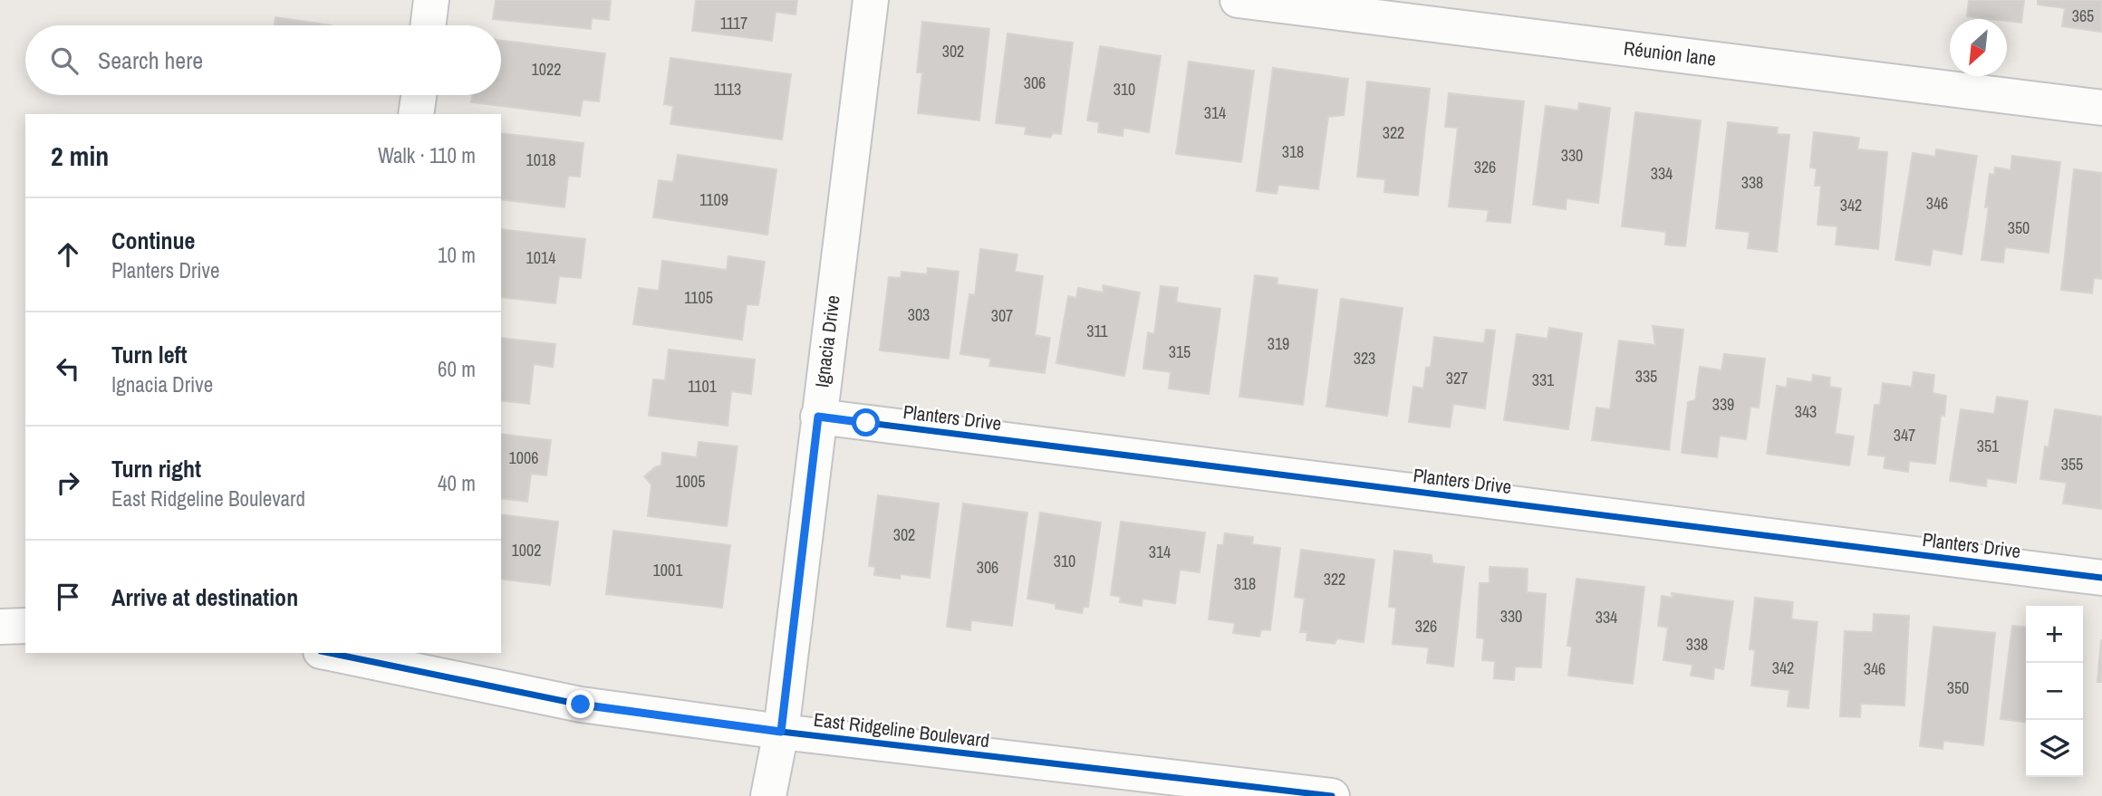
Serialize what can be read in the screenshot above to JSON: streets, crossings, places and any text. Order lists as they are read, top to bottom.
{
  "streets": {
    "street": [
      "Réunion lane",
      "Ignacia Drive",
      "Planters Drive",
      "East Ridgeline Boulevard"
    ]
  },
  "crossings": [
    ["Ignacia Drive", "Planters Drive"],
    ["Ignacia Drive", "East Ridgeline Boulevard"]
  ],
  "house_numbers": [
    "365",
    "1117",
    "302",
    "1022",
    "306",
    "1113",
    "310",
    "314",
    "322",
    "318",
    "330",
    "1018",
    "326",
    "334",
    "338",
    "1109",
    "346",
    "342",
    "350",
    "1014",
    "1105",
    "303",
    "307",
    "311",
    "319",
    "315",
    "323",
    "335",
    "327",
    "331",
    "1101",
    "339",
    "343",
    "347",
    "351",
    "1006",
    "355",
    "1005",
    "302",
    "1002",
    "314",
    "310",
    "306",
    "1001",
    "322",
    "318",
    "330",
    "334",
    "326",
    "338",
    "342",
    "346",
    "350"
  ],
  "north": "bottom left",
  "page": {
    "search": "Search here",
    "heading": ["2 min", "Walk · 110 m"],
    "list": [
      ["Continue", "Planters Drive", "10 m"],
      ["Turn left", "Ignacia Drive", "60 m"],
      ["Turn right", "East Ridgeline Boulevard", "40 m"],
      "Arrive at destination"
    ],
    "map_buttons": ["+", "−"]
  }
}
